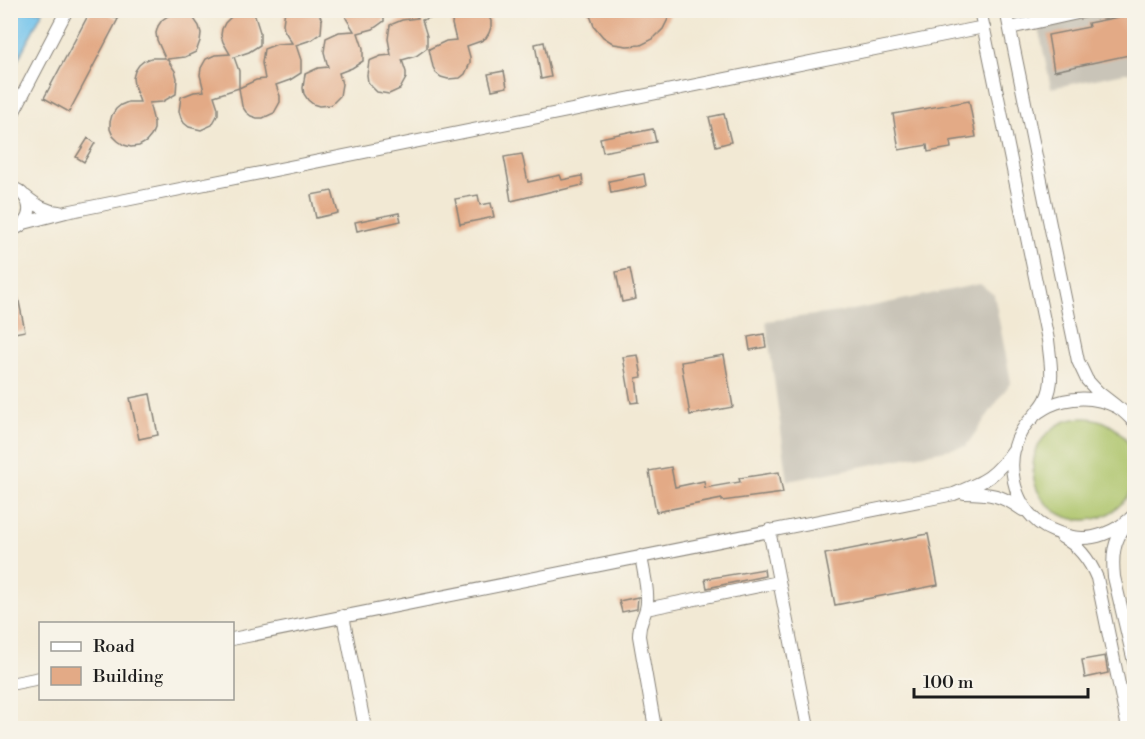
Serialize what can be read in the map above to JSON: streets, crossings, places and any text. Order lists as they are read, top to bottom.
{
  "legend": ["Road", "Building"],
  "scale_bar": "100 m"
}
